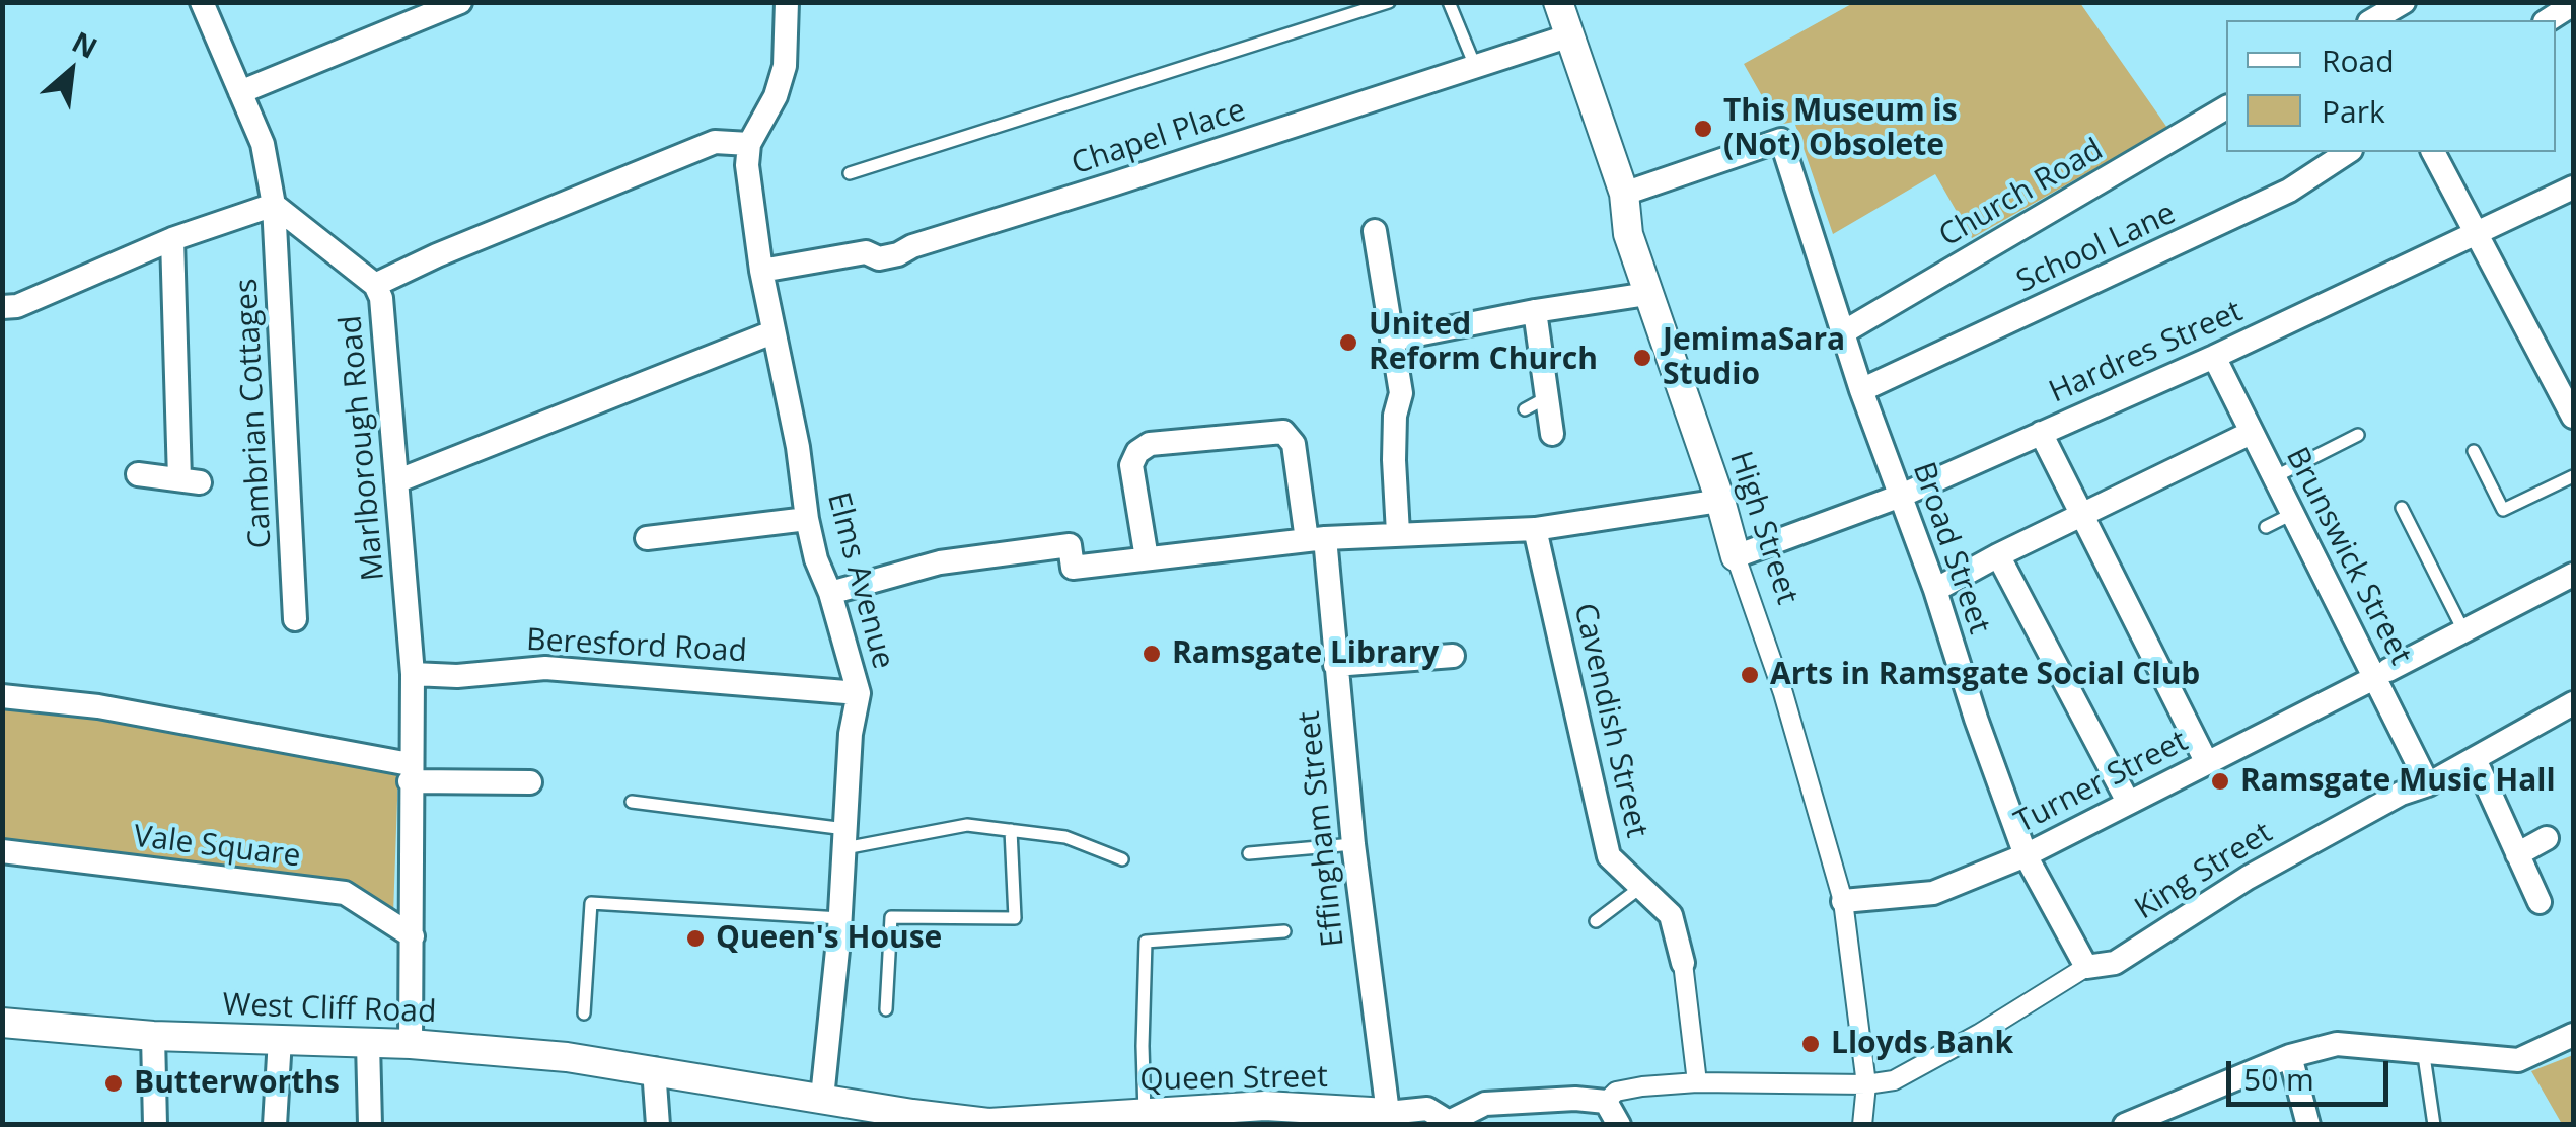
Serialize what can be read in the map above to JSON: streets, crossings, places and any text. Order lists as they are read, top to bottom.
{
  "streets": {
    "street": [
      "Chapel Place",
      "Church Road",
      "School Lane",
      "Hardres Street",
      "Cambrian Cottages",
      "Marlborough Road",
      "High Street",
      "Broad Street",
      "Brunswick Street",
      "Elms Avenue",
      "Beresford Road",
      "Cavendish Street",
      "Turner Street",
      "Effingham Street",
      "Vale Square",
      "King Street",
      "West Cliff Road",
      "Queen Street"
    ]
  },
  "crossings": [
    ["Chapel Place", "High Street"],
    ["Chapel Place", "Elms Avenue"],
    ["Church Road", "Broad Street"],
    ["School Lane", "Broad Street"],
    ["Hardres Street", "High Street"],
    ["Hardres Street", "Broad Street"],
    ["Hardres Street", "Brunswick Street"],
    ["Cambrian Cottages", "Marlborough Road"],
    ["Marlborough Road", "Beresford Road"],
    ["High Street", "Broad Street"],
    ["High Street", "Turner Street"],
    ["High Street", "King Street"],
    ["High Street", "Queen Street"],
    ["Broad Street", "Turner Street"],
    ["Broad Street", "King Street"],
    ["Brunswick Street", "Turner Street"],
    ["Brunswick Street", "King Street"],
    ["Elms Avenue", "Beresford Road"],
    ["Elms Avenue", "Queen Street"],
    ["Cavendish Street", "Queen Street"],
    ["Effingham Street", "Queen Street"],
    ["King Street", "Queen Street"],
    ["West Cliff Road", "Queen Street"]
  ],
  "places": [
    "This Museum is (Not) Obsolete",
    "United Reform Church",
    "JemimaSara Studio",
    "Ramsgate Library",
    "Arts in Ramsgate Social Club",
    "Ramsgate Music Hall",
    "Queen's House",
    "Lloyds Bank",
    "Butterworths"
  ],
  "legend": ["Road", "Park"],
  "scale_bar": "50 m",
  "north": "top right"
}
